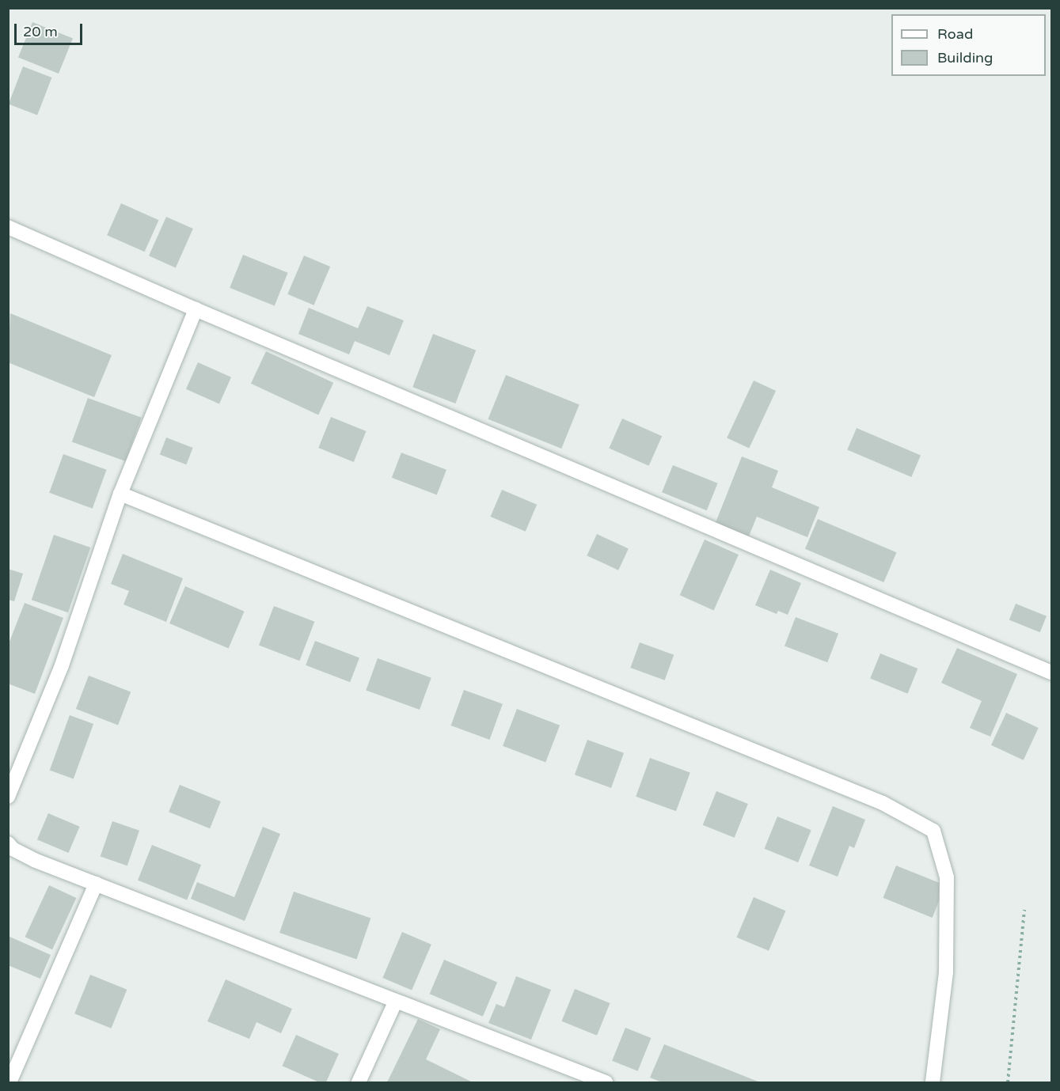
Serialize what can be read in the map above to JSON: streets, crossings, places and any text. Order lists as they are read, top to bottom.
{
  "legend": ["Road", "Building"],
  "scale_bar": "20 m"
}
